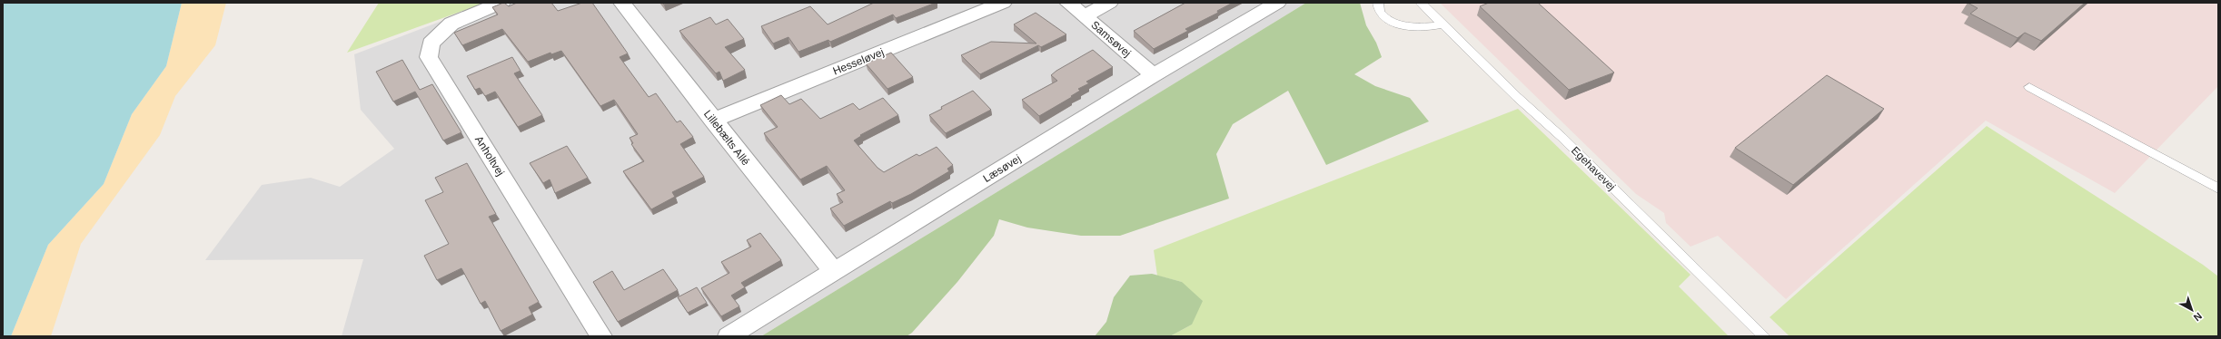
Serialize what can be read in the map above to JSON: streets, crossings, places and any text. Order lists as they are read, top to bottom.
{
  "streets": {
    "street": [
      "Samsøvej",
      "Hesseløvej",
      "Lillebælts Allé",
      "Anholtvej",
      "Læsøvej"
    ],
    "lane": ["Egehavevej"]
  },
  "crossings": [
    ["Samsøvej", "Læsøvej"],
    ["Hesseløvej", "Lillebælts Allé"],
    ["Lillebælts Allé", "Læsøvej"]
  ],
  "north": "bottom right"
}
